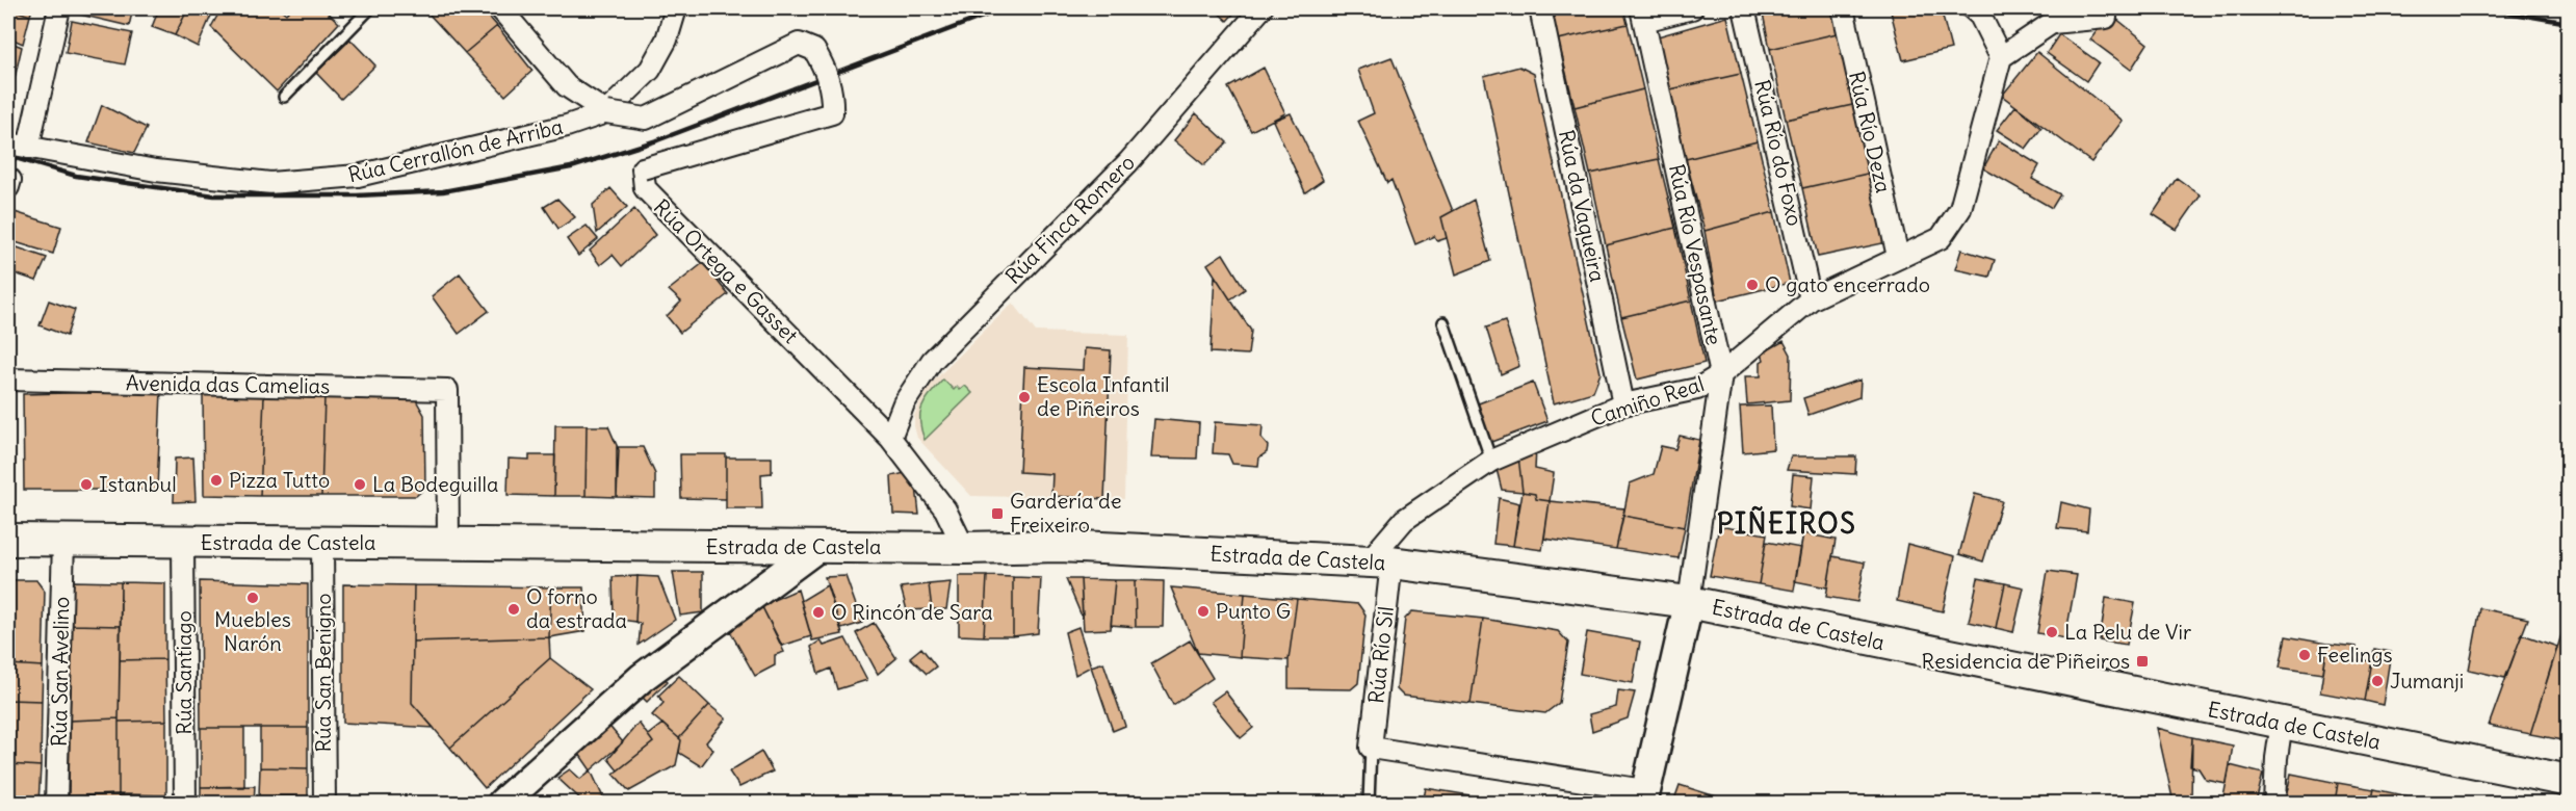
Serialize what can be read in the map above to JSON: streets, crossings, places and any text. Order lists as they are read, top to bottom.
{
  "streets": {
    "main road": ["Estrada de Castela"],
    "street": [
      "Rúa Río Deza",
      "Rúa Cerrallón de Arriba",
      "Rúa Río do Foxo",
      "Rúa da Vaqueira",
      "Rúa Finca Romero",
      "Rúa Río Vespasante",
      "Rúa Ortega e Gasset",
      "Avenida das Camelias",
      "Camiño Real",
      "Rúa Río Sil",
      "Rúa San Avelino",
      "Rúa Santiago",
      "Rúa San Benigno"
    ]
  },
  "crossings": [
    ["Rúa Río Deza", "Camiño Real"],
    ["Rúa Cerrallón de Arriba", "Rúa Ortega e Gasset"],
    ["Rúa Río do Foxo", "Camiño Real"],
    ["Rúa da Vaqueira", "Camiño Real"],
    ["Rúa Finca Romero", "Rúa Ortega e Gasset"],
    ["Rúa Río Vespasante", "Camiño Real"],
    ["Rúa Río Vespasante", "Estrada de Castela"],
    ["Rúa Ortega e Gasset", "Estrada de Castela"],
    ["Avenida das Camelias", "Estrada de Castela"],
    ["Camiño Real", "Estrada de Castela"],
    ["Camiño Real", "Rúa Río Sil"],
    ["Estrada de Castela", "Rúa Río Sil"],
    ["Estrada de Castela", "Rúa San Avelino"],
    ["Estrada de Castela", "Rúa Santiago"],
    ["Estrada de Castela", "Rúa San Benigno"]
  ],
  "districts": ["PIÑEIROS"],
  "places": {
    "other": [
      "O gato encerrado",
      "Escola Infantil de Piñeiros",
      "Pizza Tutto",
      "Istanbul",
      "La Bodeguilla",
      "Muebles Narón",
      "O forno da estrada",
      "Punto G",
      "O Rincón de Sara",
      "La Pelu de Vir",
      "Feelings",
      "Jumanji"
    ],
    "transit": ["Gardería de Freixeiro", "Residencia de Piñeiros"]
  }
}
